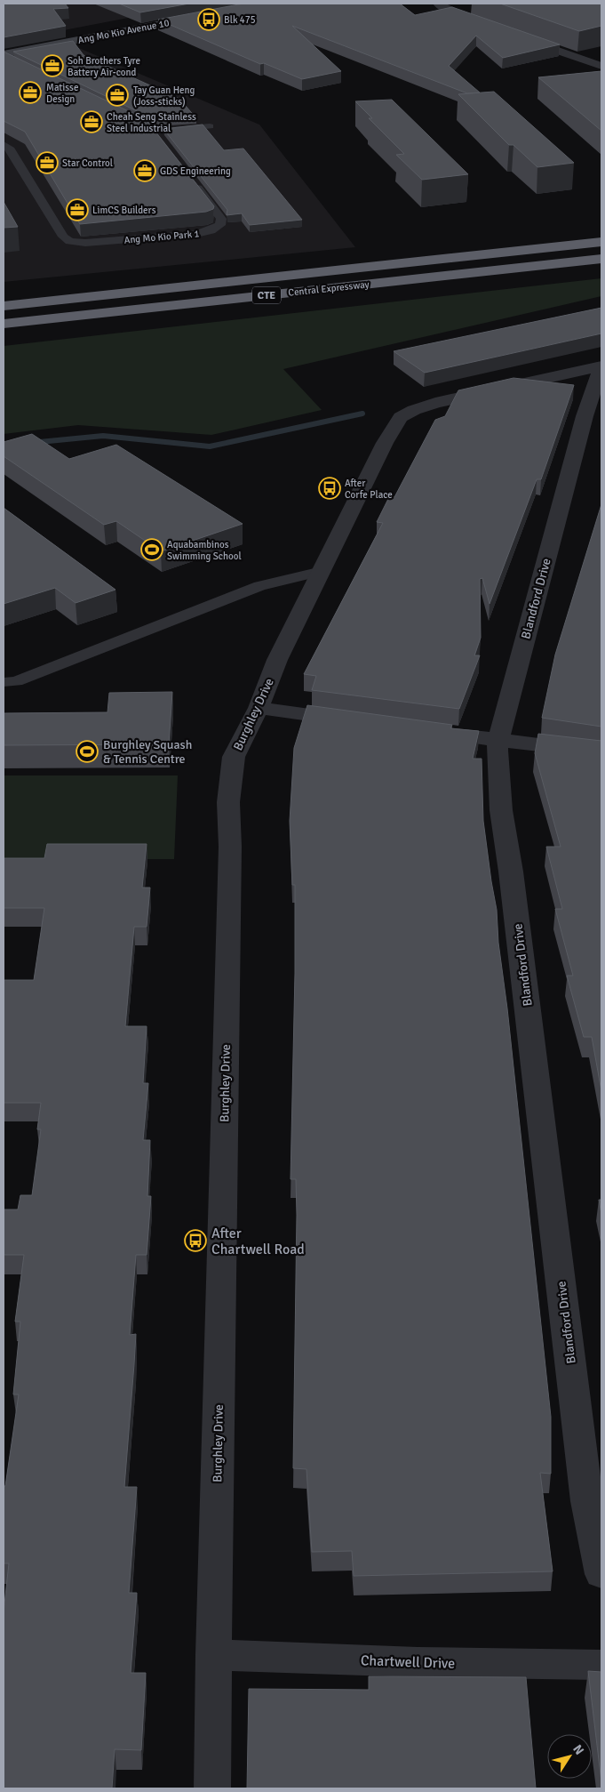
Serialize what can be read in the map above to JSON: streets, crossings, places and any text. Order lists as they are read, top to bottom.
{
  "streets": {
    "highway": ["Central Expressway", "CTE"],
    "main road": ["Ang Mo Kio Avenue 10"],
    "street": ["Blandford Drive", "Burghley Drive", "Chartwell Drive"],
    "lane": ["Ang Mo Kio Park 1"]
  },
  "crossings": [
    ["Blandford Drive", "Burghley Drive"],
    ["Burghley Drive", "Chartwell Drive"]
  ],
  "places": {
    "bus stop": ["Blk 475", "After Corfe Place", "After Chartwell Road"],
    "office": [
      "Soh Brothers Tyre Battery Air-cond",
      "Matisse Design",
      "Tay Guan Heng (Joss-sticks)",
      "Cheah Seng Stainless Steel Industrial",
      "Star Control",
      "GDS Engineering",
      "LimCS Builders"
    ],
    "sports": ["Aquabambinos Swimming School", "Burghley Squash & Tennis Centre"]
  },
  "north": "top right"
}
